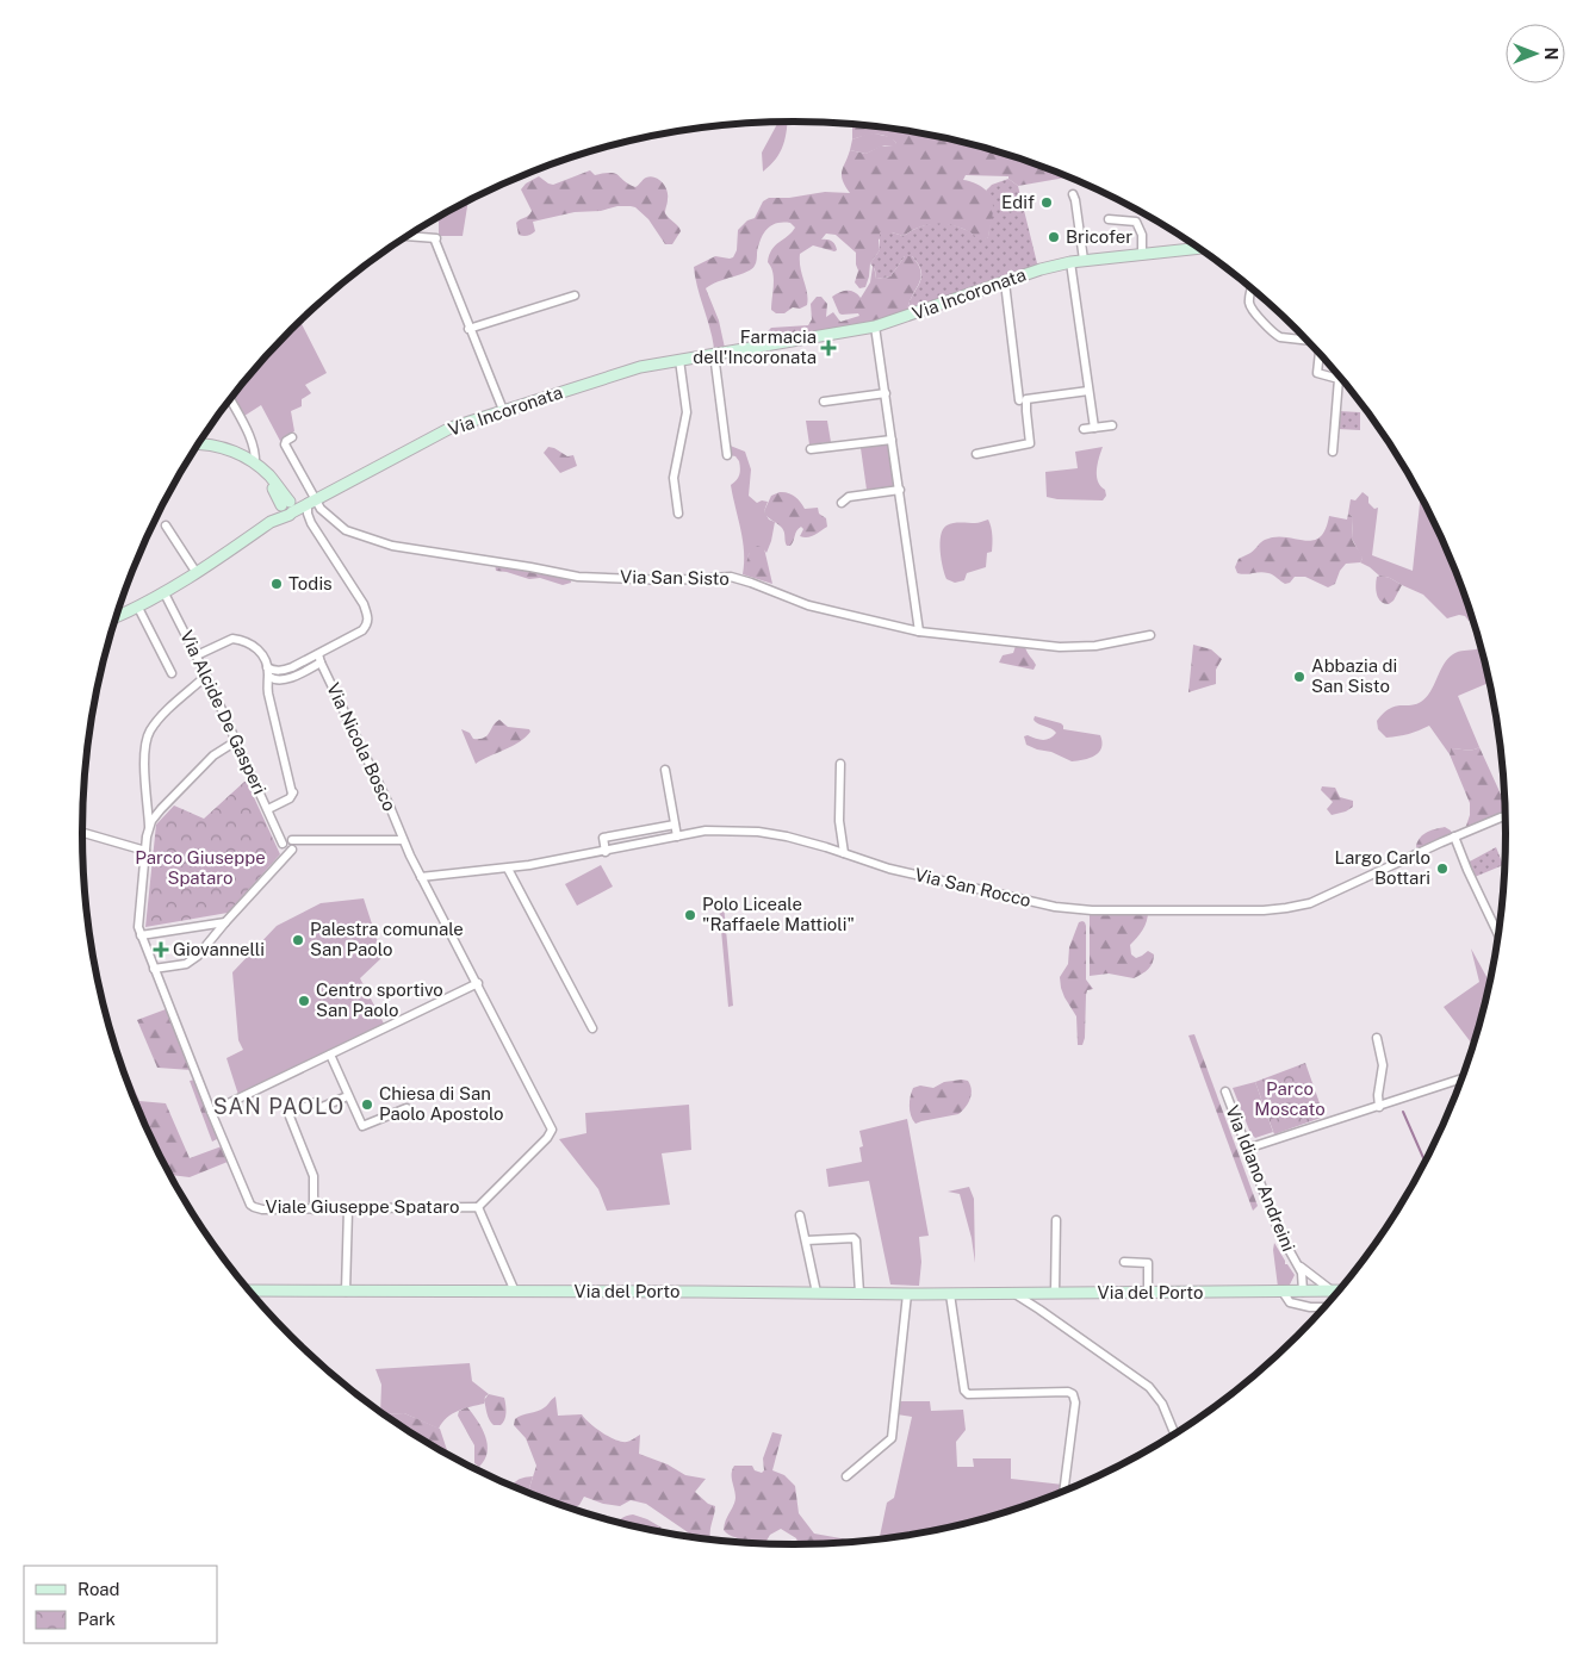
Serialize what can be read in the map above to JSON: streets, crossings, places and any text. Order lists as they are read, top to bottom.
{
  "streets": {
    "main road": ["Via Incoronata", "Via del Porto"],
    "street": [
      "Via San Sisto",
      "Via Alcide De Gasperi",
      "Via Nicola Bosco",
      "Via San Rocco",
      "Via Idiano Andreini",
      "Viale Giuseppe Spataro"
    ]
  },
  "crossings": [
    ["Via Incoronata", "Via San Sisto"],
    ["Via Incoronata", "Via Alcide De Gasperi"],
    ["Via Alcide De Gasperi", "Via Nicola Bosco"],
    ["Via Alcide De Gasperi", "Viale Giuseppe Spataro"],
    ["Via Idiano Andreini", "Via del Porto"],
    ["Viale Giuseppe Spataro", "Via del Porto"]
  ],
  "districts": ["SAN PAOLO"],
  "parks": ["Parco Giuseppe Spataro", "Parco Moscato"],
  "places": {
    "other": [
      "Edif",
      "Bricofer",
      "Todis",
      "Abbazia di San Sisto",
      "Largo Carlo Bottari",
      "Polo Liceale \"Raffaele Mattioli\"",
      "Palestra comunale San Paolo",
      "Centro sportivo San Paolo",
      "Chiesa di San Paolo Apostolo"
    ],
    "health": ["Farmacia dell'Incoronata", "Giovannelli"]
  },
  "legend": ["Road", "Park"],
  "north": "right"
}
